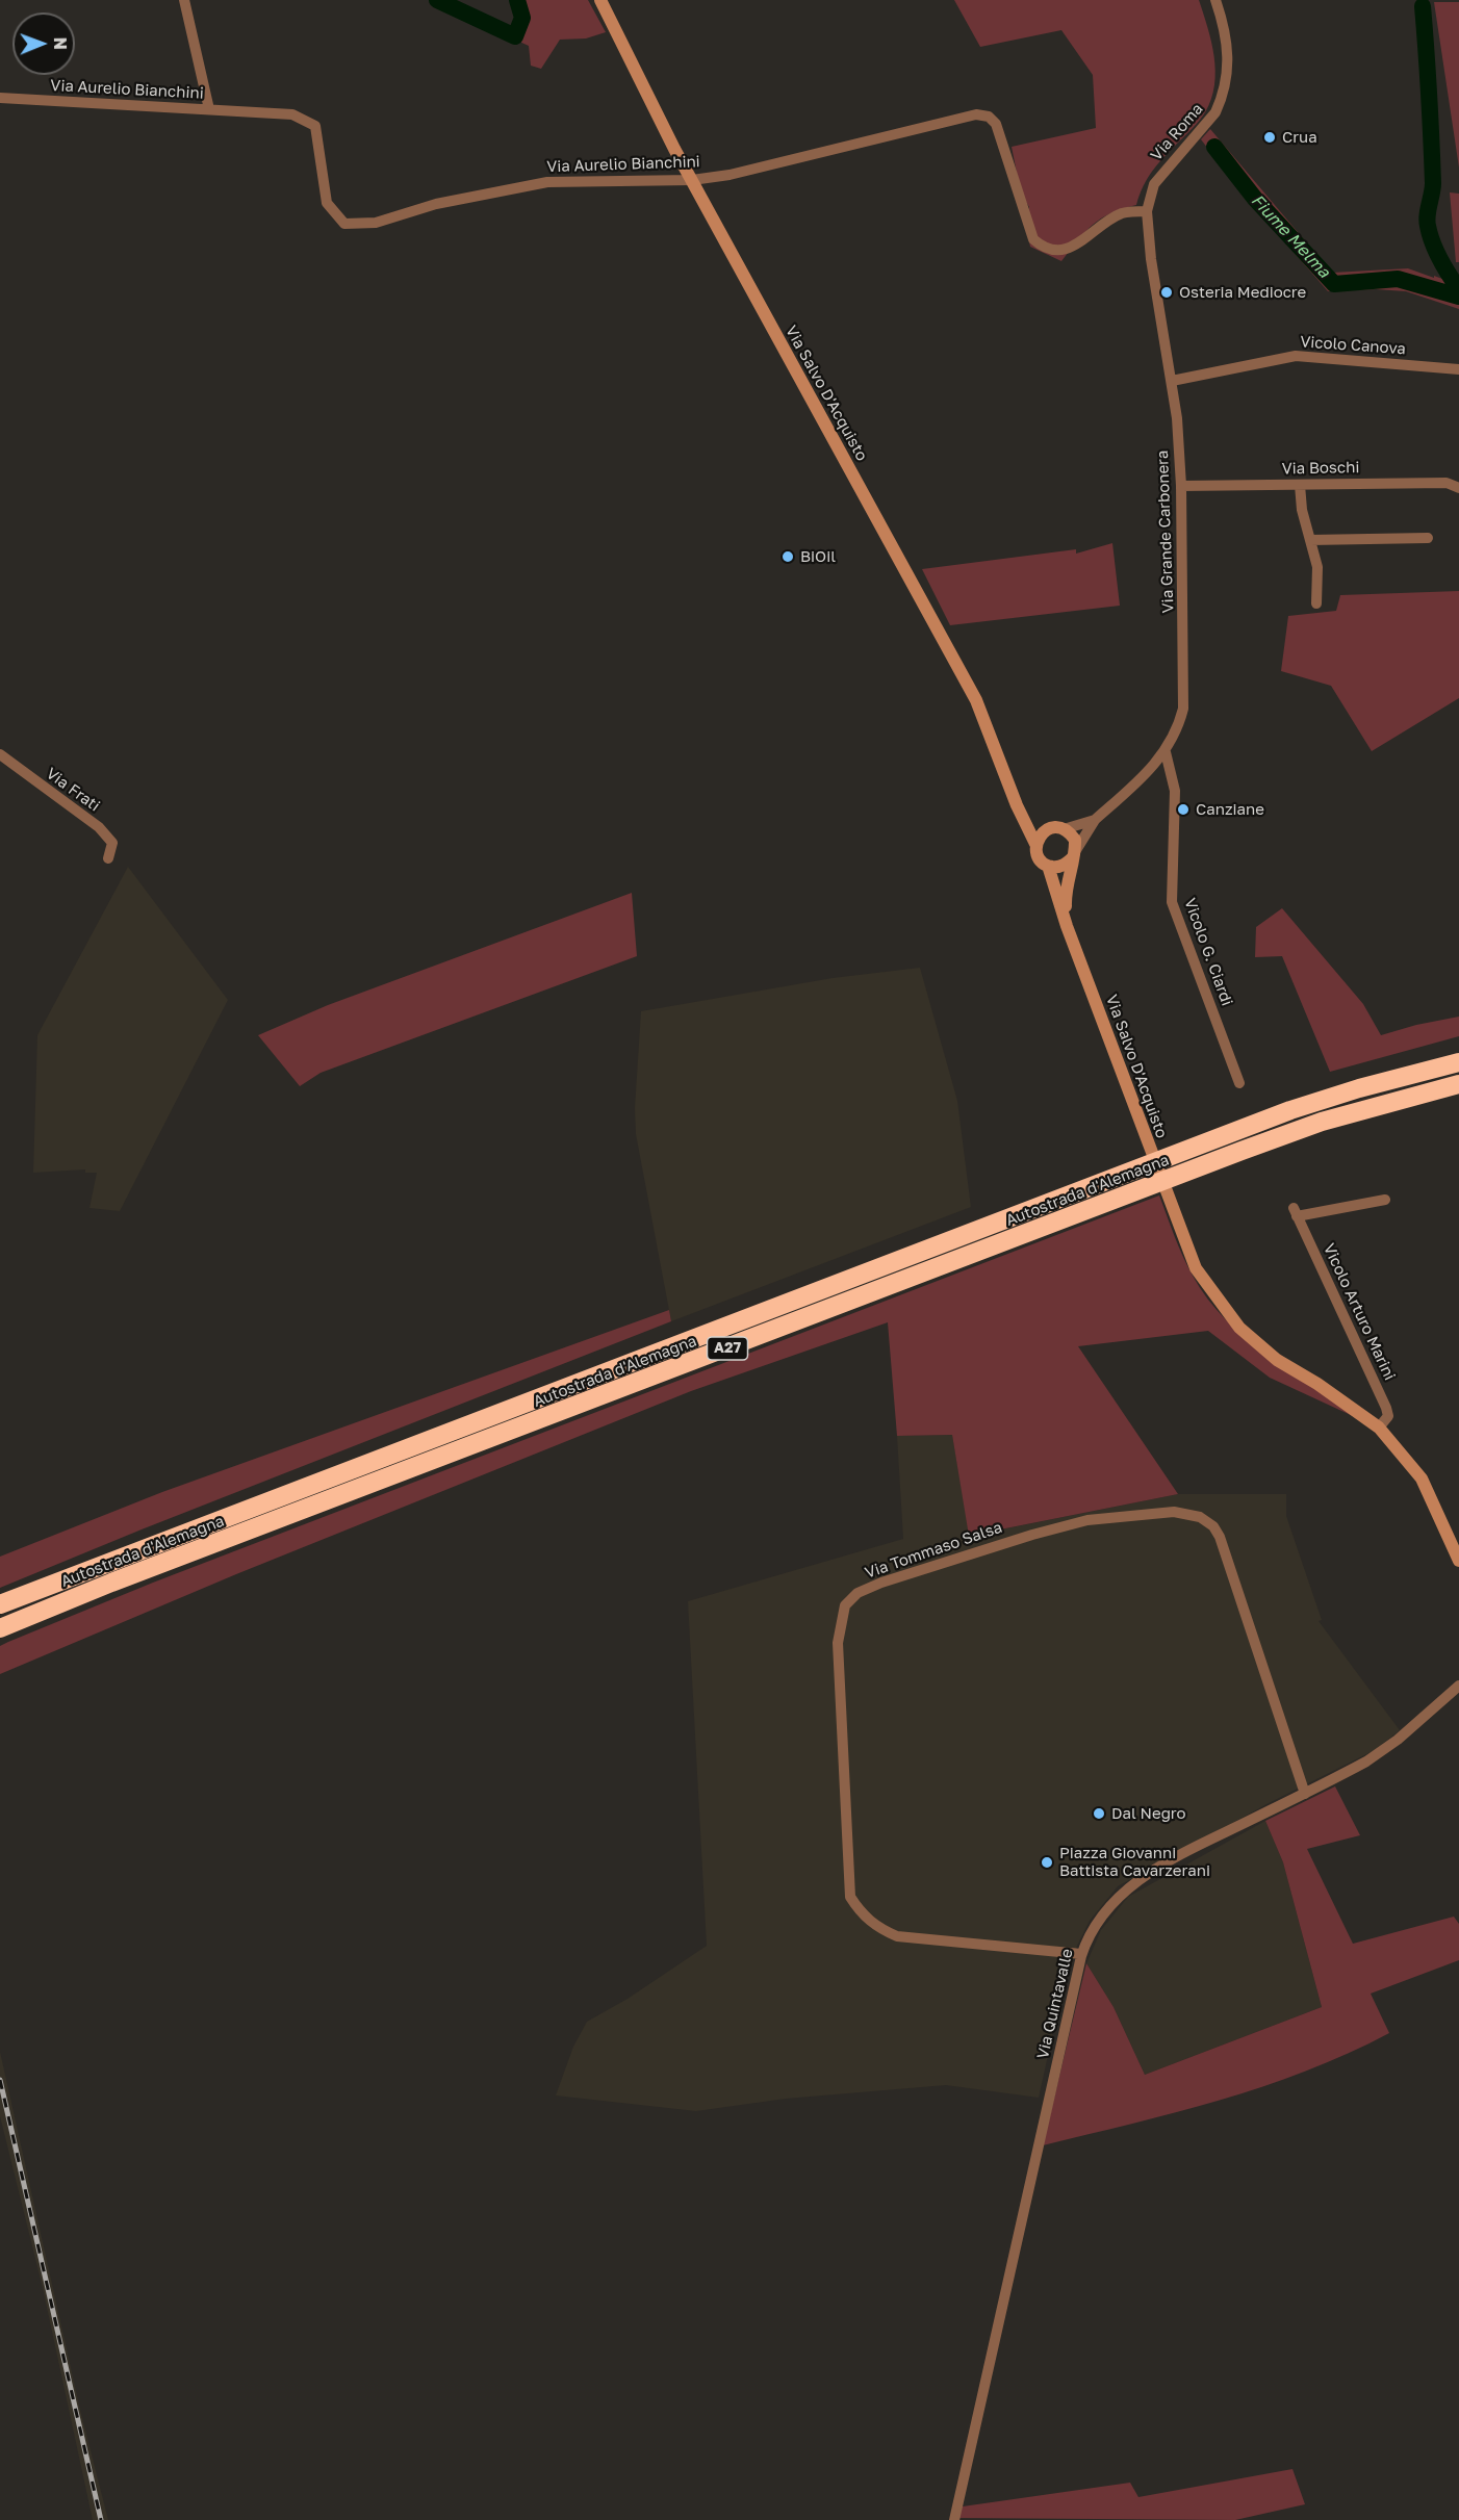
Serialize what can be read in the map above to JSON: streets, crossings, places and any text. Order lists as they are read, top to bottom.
{
  "streets": {
    "highway": ["Autostrada d'Alemagna", "A27"],
    "street": [
      "Via Aurelio Bianchini",
      "Via Roma",
      "Vicolo Canova",
      "Via Salvo D'Acquisto",
      "Via Boschi",
      "Via Grande Carbonera",
      "Via Frati",
      "Vicolo G. Ciardi",
      "Vicolo Arturo Marini",
      "Via Tommaso Salsa",
      "Via Quintavalle"
    ]
  },
  "crossings": [
    ["Via Aurelio Bianchini", "Via Roma"],
    ["Via Aurelio Bianchini", "Via Salvo D'Acquisto"],
    ["Via Aurelio Bianchini", "Via Grande Carbonera"],
    ["Via Roma", "Via Grande Carbonera"],
    ["Vicolo Canova", "Via Grande Carbonera"],
    ["Via Salvo D'Acquisto", "Via Grande Carbonera"],
    ["Via Salvo D'Acquisto", "Vicolo Arturo Marini"],
    ["Via Boschi", "Via Grande Carbonera"],
    ["Via Grande Carbonera", "Vicolo G. Ciardi"],
    ["Via Tommaso Salsa", "Via Quintavalle"]
  ],
  "water": ["Fiume Melma"],
  "places": [
    "Crua",
    "Osteria Mediocre",
    "BiOil",
    "Canziane",
    "Dal Negro",
    "Piazza Giovanni Battista Cavarzerani"
  ],
  "north": "right"
}
